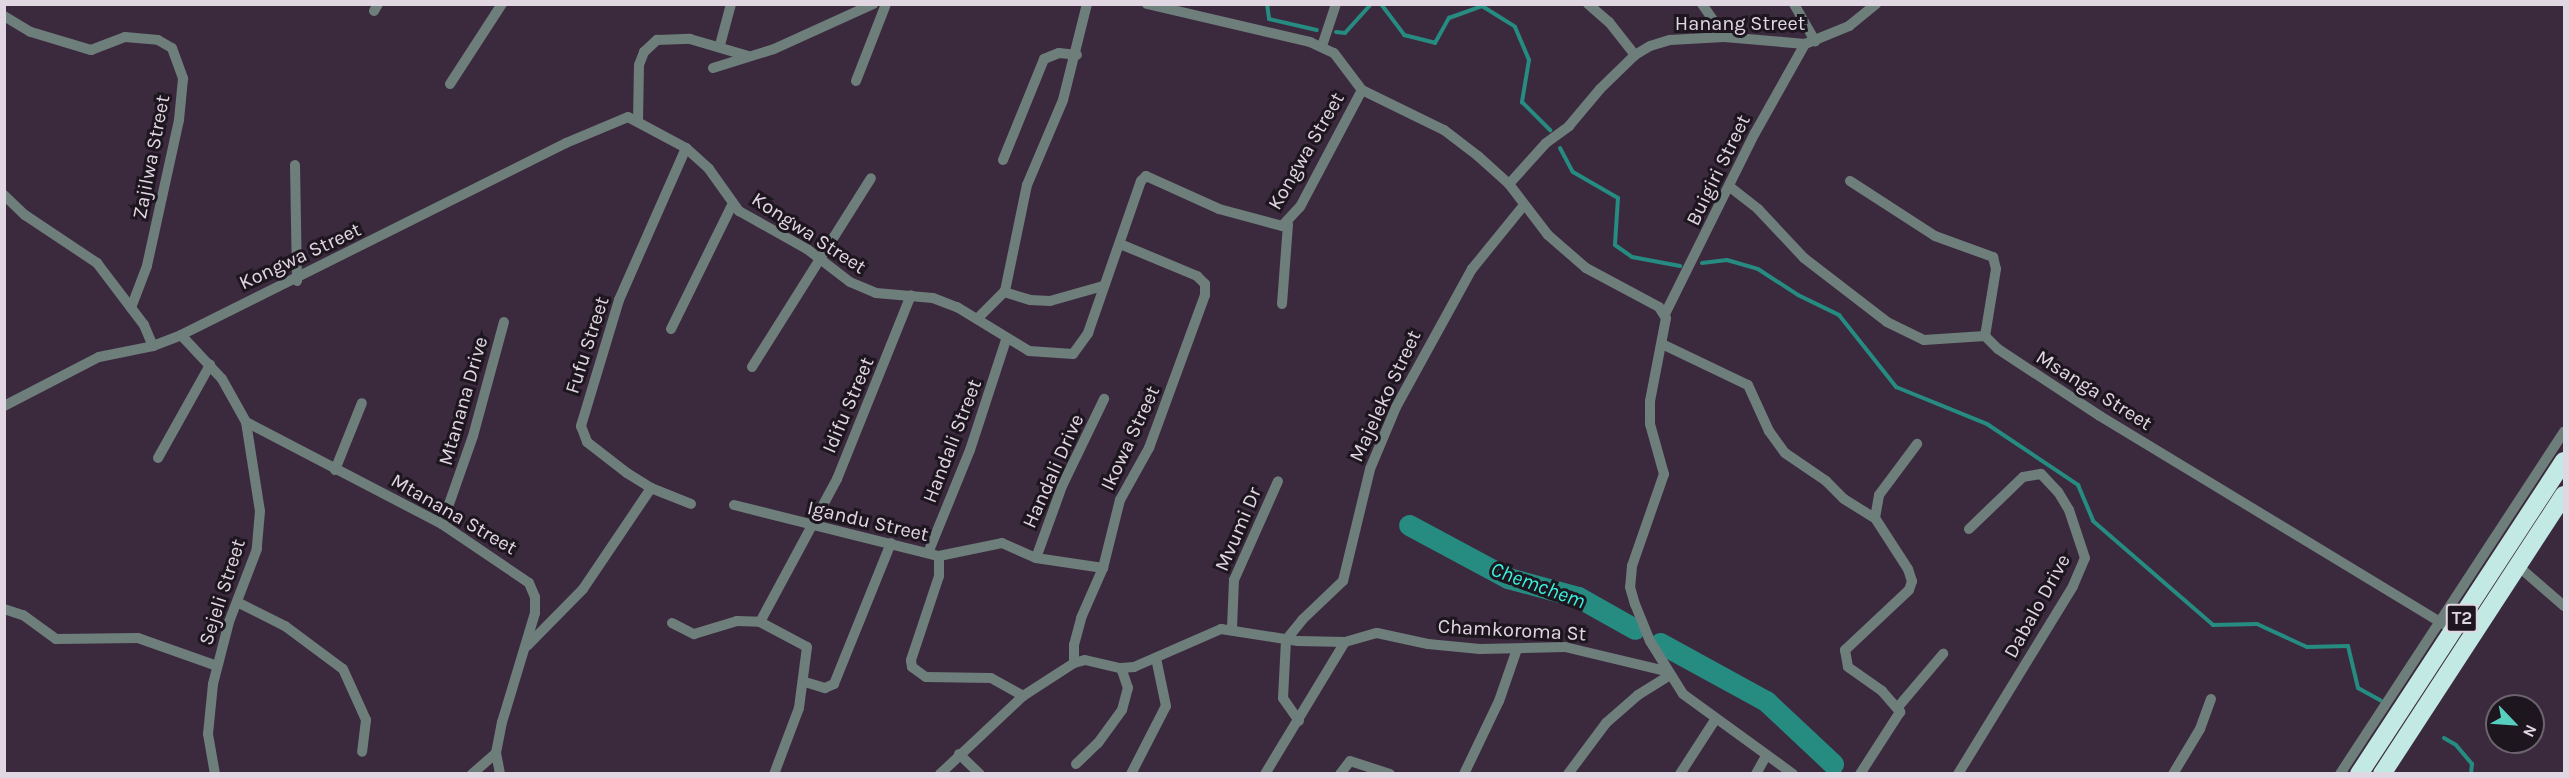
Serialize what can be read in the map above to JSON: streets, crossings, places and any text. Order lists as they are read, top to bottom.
{
  "streets": {
    "highway": ["T2"],
    "street": [
      "Hanang Street",
      "Kongwa Street",
      "Zajilwa Street",
      "Buigiri Street",
      "Fufu Street",
      "Msanga Street",
      "Majeleko Street",
      "Mtanana Drive",
      "Idifu Street",
      "Ikowa Street",
      "Handali Street",
      "Handali Drive",
      "Mtanana Street",
      "Igandu Street",
      "Mvumi Dr",
      "Sejeli Street",
      "Dabalo Drive",
      "Chamkoroma St"
    ]
  },
  "crossings": [
    ["Hanang Street", "Buigiri Street"],
    ["Kongwa Street", "Fufu Street"],
    ["Kongwa Street", "Idifu Street"],
    ["Kongwa Street", "Ikowa Street"],
    ["Kongwa Street", "Handali Street"],
    ["Kongwa Street", "Sejeli Street"],
    ["Msanga Street", "T2"],
    ["Majeleko Street", "Chamkoroma St"],
    ["Mtanana Drive", "Mtanana Street"],
    ["Idifu Street", "Igandu Street"],
    ["Ikowa Street", "Chamkoroma St"],
    ["Handali Street", "Igandu Street"],
    ["Mtanana Street", "Sejeli Street"],
    ["Mvumi Dr", "Chamkoroma St"]
  ],
  "water": ["Chemchem"],
  "north": "bottom right"
}
